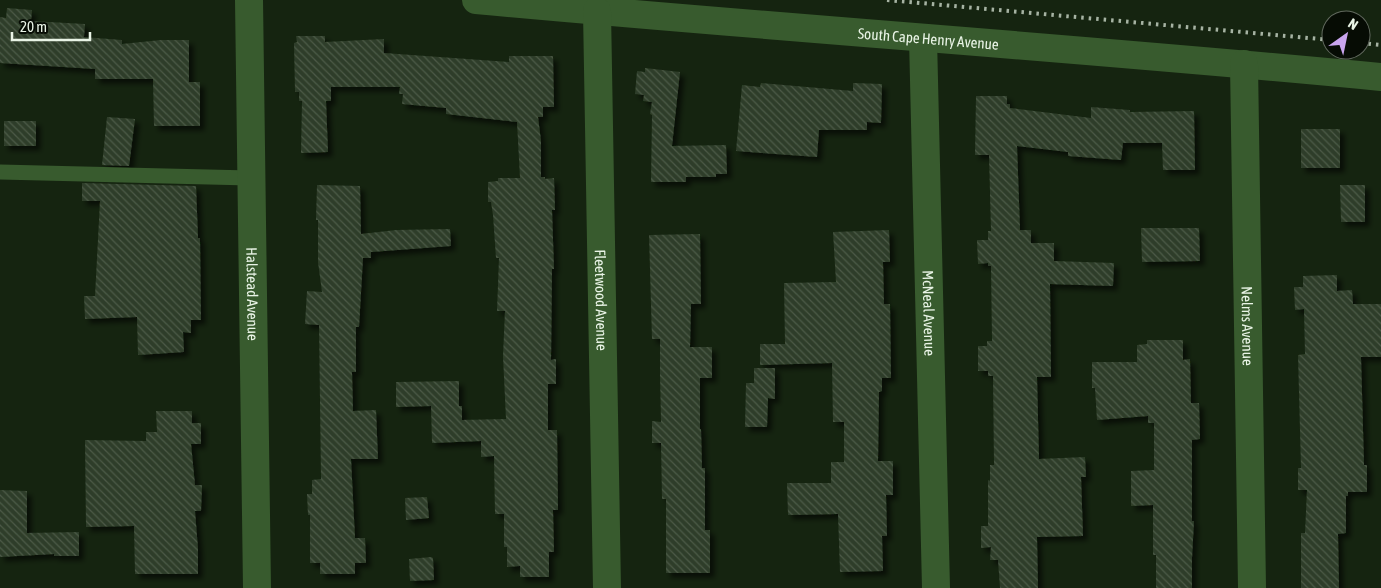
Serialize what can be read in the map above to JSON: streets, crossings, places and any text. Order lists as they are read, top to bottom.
{
  "streets": {
    "street": [
      "South Cape Henry Avenue",
      "Halstead Avenue",
      "Fleetwood Avenue",
      "McNeal Avenue",
      "Nelms Avenue"
    ]
  },
  "crossings": [
    ["South Cape Henry Avenue", "Fleetwood Avenue"],
    ["South Cape Henry Avenue", "McNeal Avenue"],
    ["South Cape Henry Avenue", "Nelms Avenue"]
  ],
  "scale_bar": "20 m",
  "north": "top right"
}
